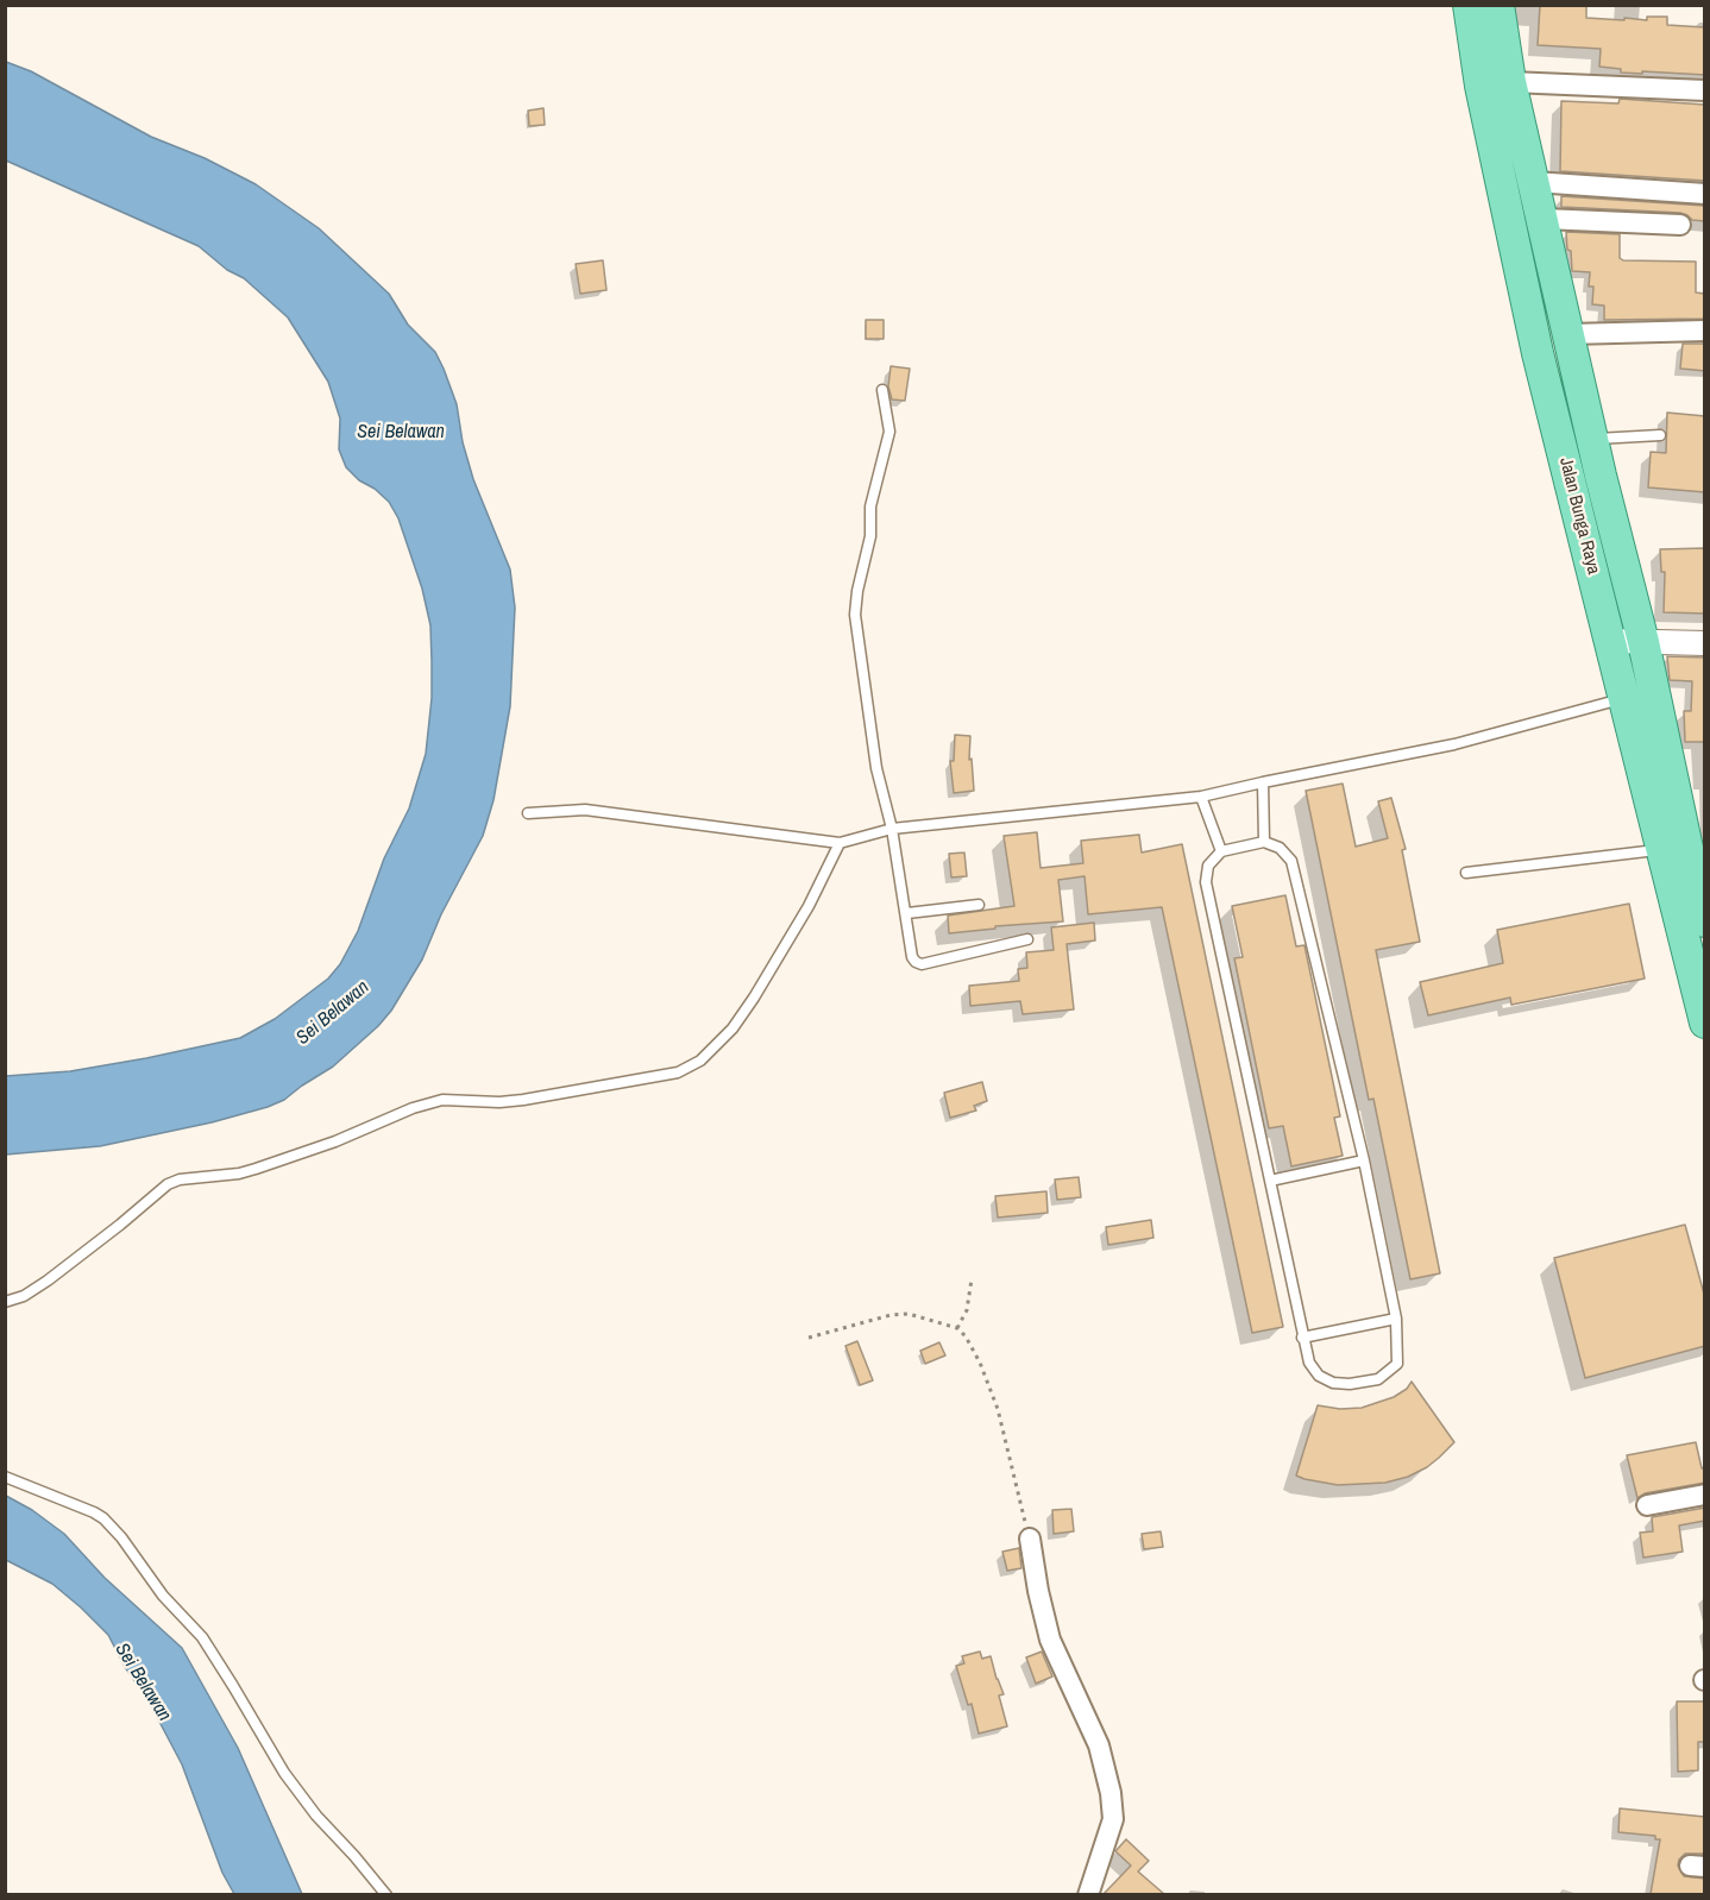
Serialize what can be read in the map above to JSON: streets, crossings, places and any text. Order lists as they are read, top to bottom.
{
  "streets": {
    "main road": ["Jalan Bunga Raya"]
  },
  "water": ["Sei Belawan"]
}
